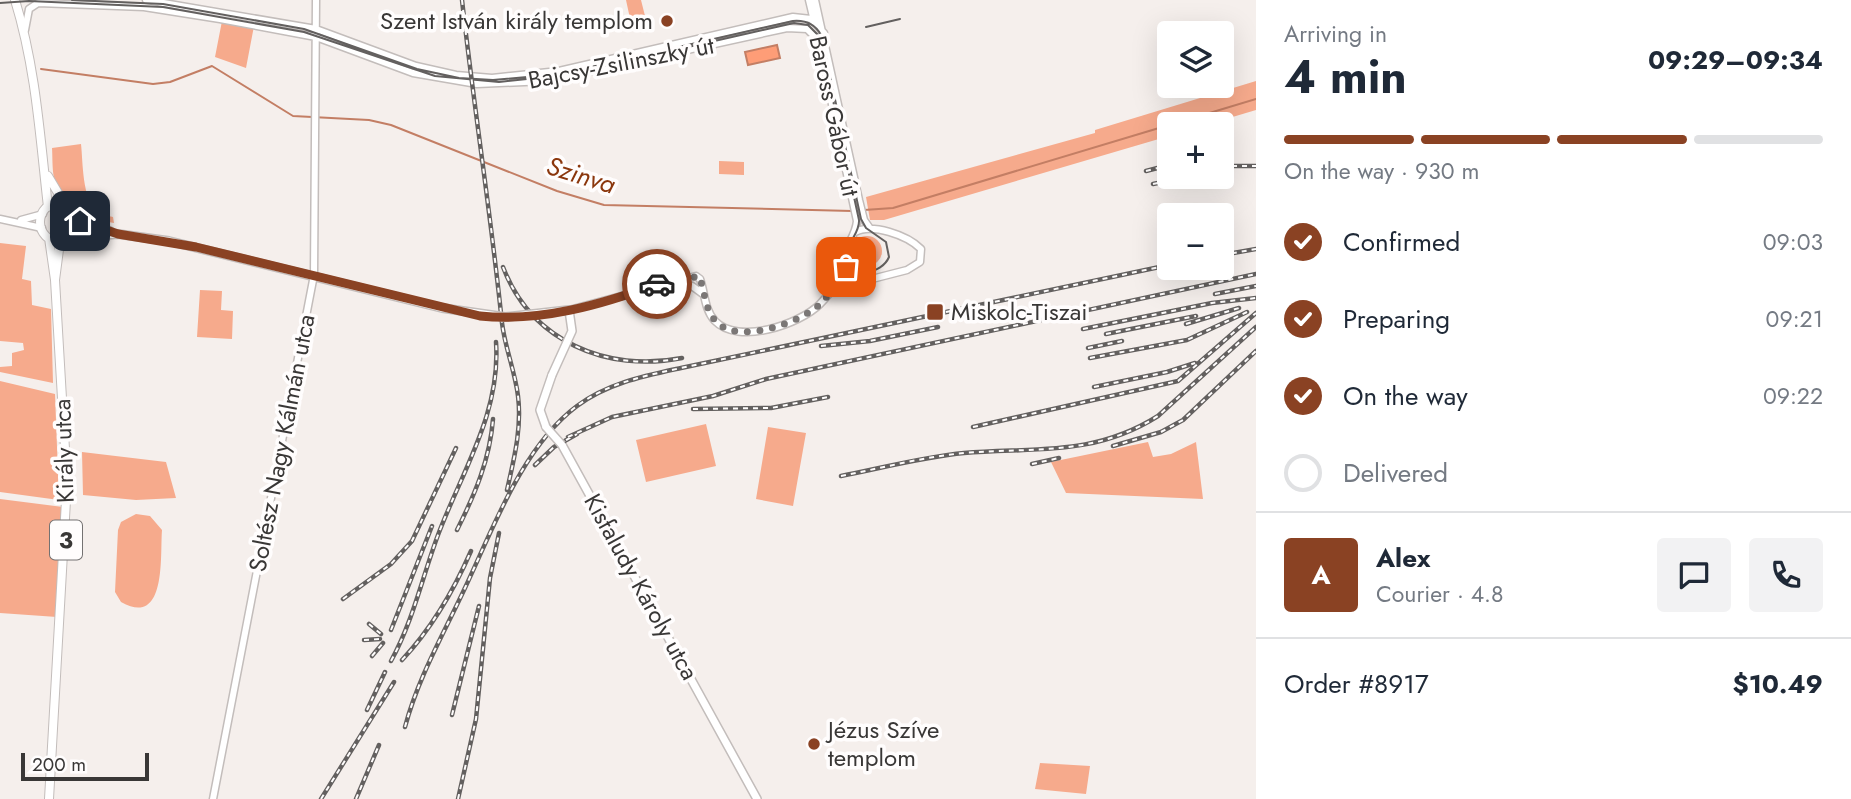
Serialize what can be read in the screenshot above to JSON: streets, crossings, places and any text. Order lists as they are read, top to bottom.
{
  "streets": {
    "main road": ["Király utca", "3", "Kisfaludy Károly utca"],
    "street": ["Bajcsy-Zsilinszky út", "Baross Gábor út", "Soltész Nagy Kálmán utca"]
  },
  "crossings": [
    ["Bajcsy-Zsilinszky út", "Baross Gábor út"],
    ["Bajcsy-Zsilinszky út", "Soltész Nagy Kálmán utca"],
    ["Király utca", "3"]
  ],
  "water": ["Szinva"],
  "places": {
    "other": ["Szent István király templom", "Jézus Szíve templom"],
    "transit": ["Miskolc-Tiszai"]
  },
  "scale_bar": "200 m",
  "page": {
    "heading": ["4 min", "Arriving in", "09:29–09:34"],
    "panel": [
      "Alex",
      "Courier · 4.8",
      "Order #8917",
      "$10.49"
    ],
    "map_buttons": ["+", "−"],
    "bar": "On the way · 930 m",
    "list": [
      ["Confirmed", "09:03"],
      ["Preparing", "09:21"],
      ["On the way", "09:22"],
      "Delivered"
    ],
    "round": "A",
    "scale": "200 m"
  }
}
